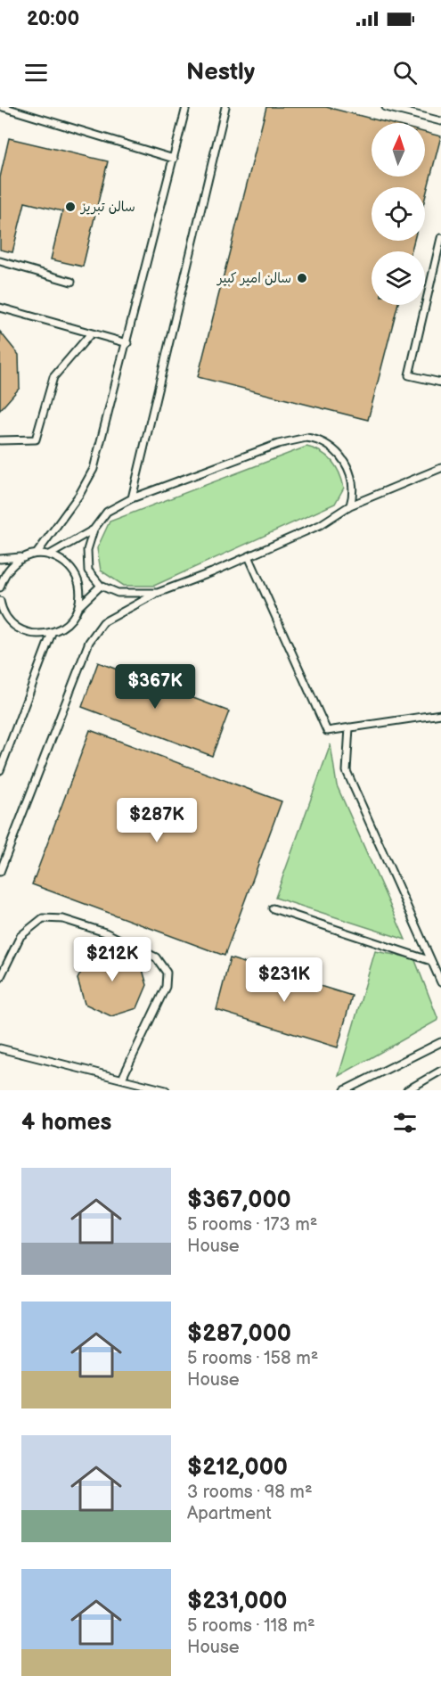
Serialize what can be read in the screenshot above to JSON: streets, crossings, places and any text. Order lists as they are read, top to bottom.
{
  "places": ["سالن تبریز", "سالن امیر کبیر"],
  "north": "top",
  "page": {
    "status": "20:00",
    "header": "Nestly",
    "price": [
      "$367K",
      "$287K",
      "$212K",
      "$231K"
    ],
    "heading": "4 homes",
    "list": [
      {
        "name": "$367,000",
        "note": "5 rooms · 173 m² · House"
      },
      {
        "name": "$287,000",
        "note": "5 rooms · 158 m² · House"
      },
      {
        "name": "$212,000",
        "note": "3 rooms · 98 m² · Apartment"
      },
      {
        "name": "$231,000",
        "note": "5 rooms · 118 m² · House"
      }
    ]
  }
}
